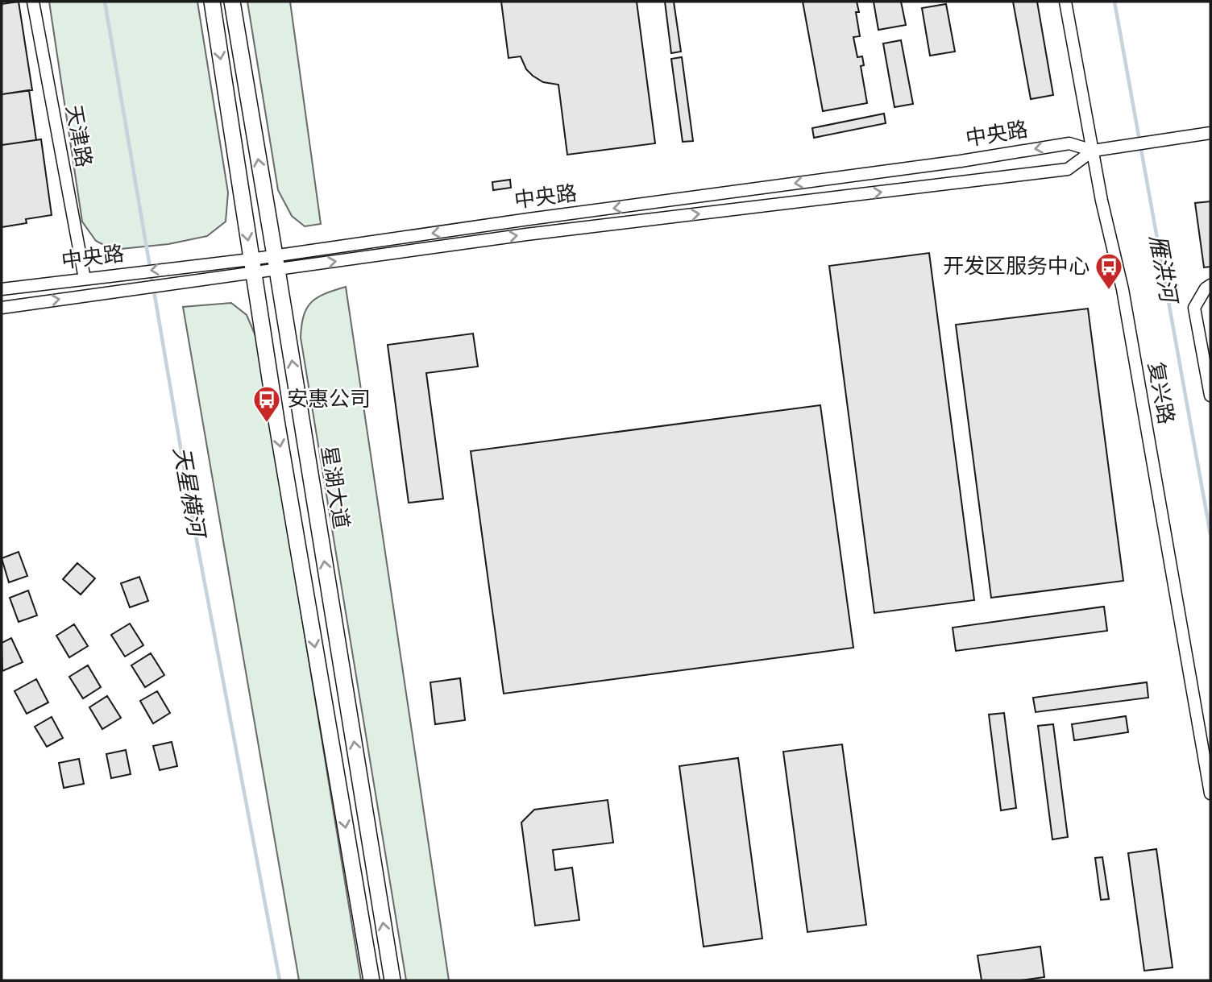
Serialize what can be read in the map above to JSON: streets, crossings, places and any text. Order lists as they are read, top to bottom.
{
  "streets": {
    "main road": ["星湖大道"],
    "street": ["中央路", "天津路", "复兴路"]
  },
  "crossings": [
    ["中央路", "天津路"],
    ["中央路", "复兴路"],
    ["中央路", "星湖大道"]
  ],
  "water": ["雁洪河", "天星横河"],
  "places": {
    "bus stop": ["开发区服务中心", "安惠公司"]
  }
}
